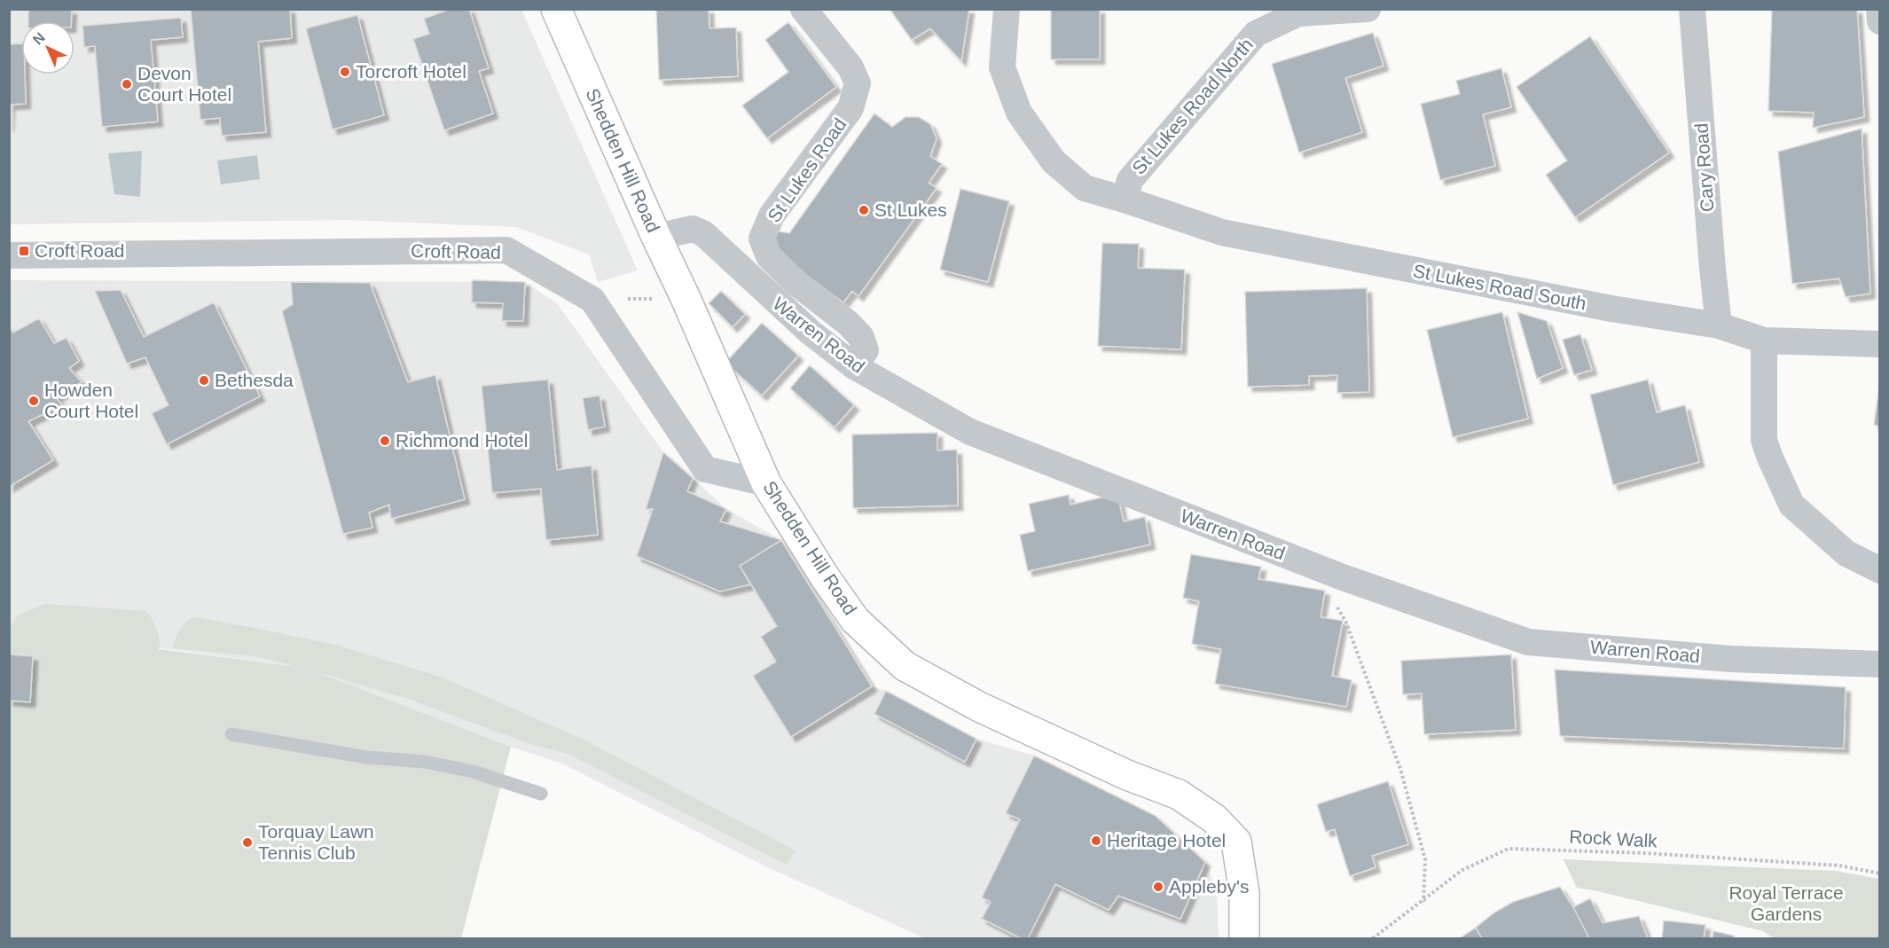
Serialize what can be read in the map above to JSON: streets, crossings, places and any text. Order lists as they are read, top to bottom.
{
  "streets": {
    "street": [
      "St Lukes Road North",
      "Shedden Hill Road",
      "Cary Road",
      "St Lukes Road",
      "Croft Road",
      "St Lukes Road South",
      "Warren Road"
    ],
    "path": ["Rock Walk"]
  },
  "crossings": [
    ["St Lukes Road North", "St Lukes Road South"],
    ["Shedden Hill Road", "Croft Road"],
    ["Shedden Hill Road", "Warren Road"],
    ["Cary Road", "St Lukes Road South"],
    ["St Lukes Road", "Warren Road"]
  ],
  "parks": ["Royal Terrace Gardens"],
  "places": {
    "other": [
      "Torcroft Hotel",
      "Devon Court Hotel",
      "St Lukes",
      "Bethesda",
      "Howden Court Hotel",
      "Richmond Hotel",
      "Heritage Hotel",
      "Torquay Lawn Tennis Club",
      "Appleby's"
    ],
    "transit": ["Croft Road"]
  },
  "north": "top left"
}
